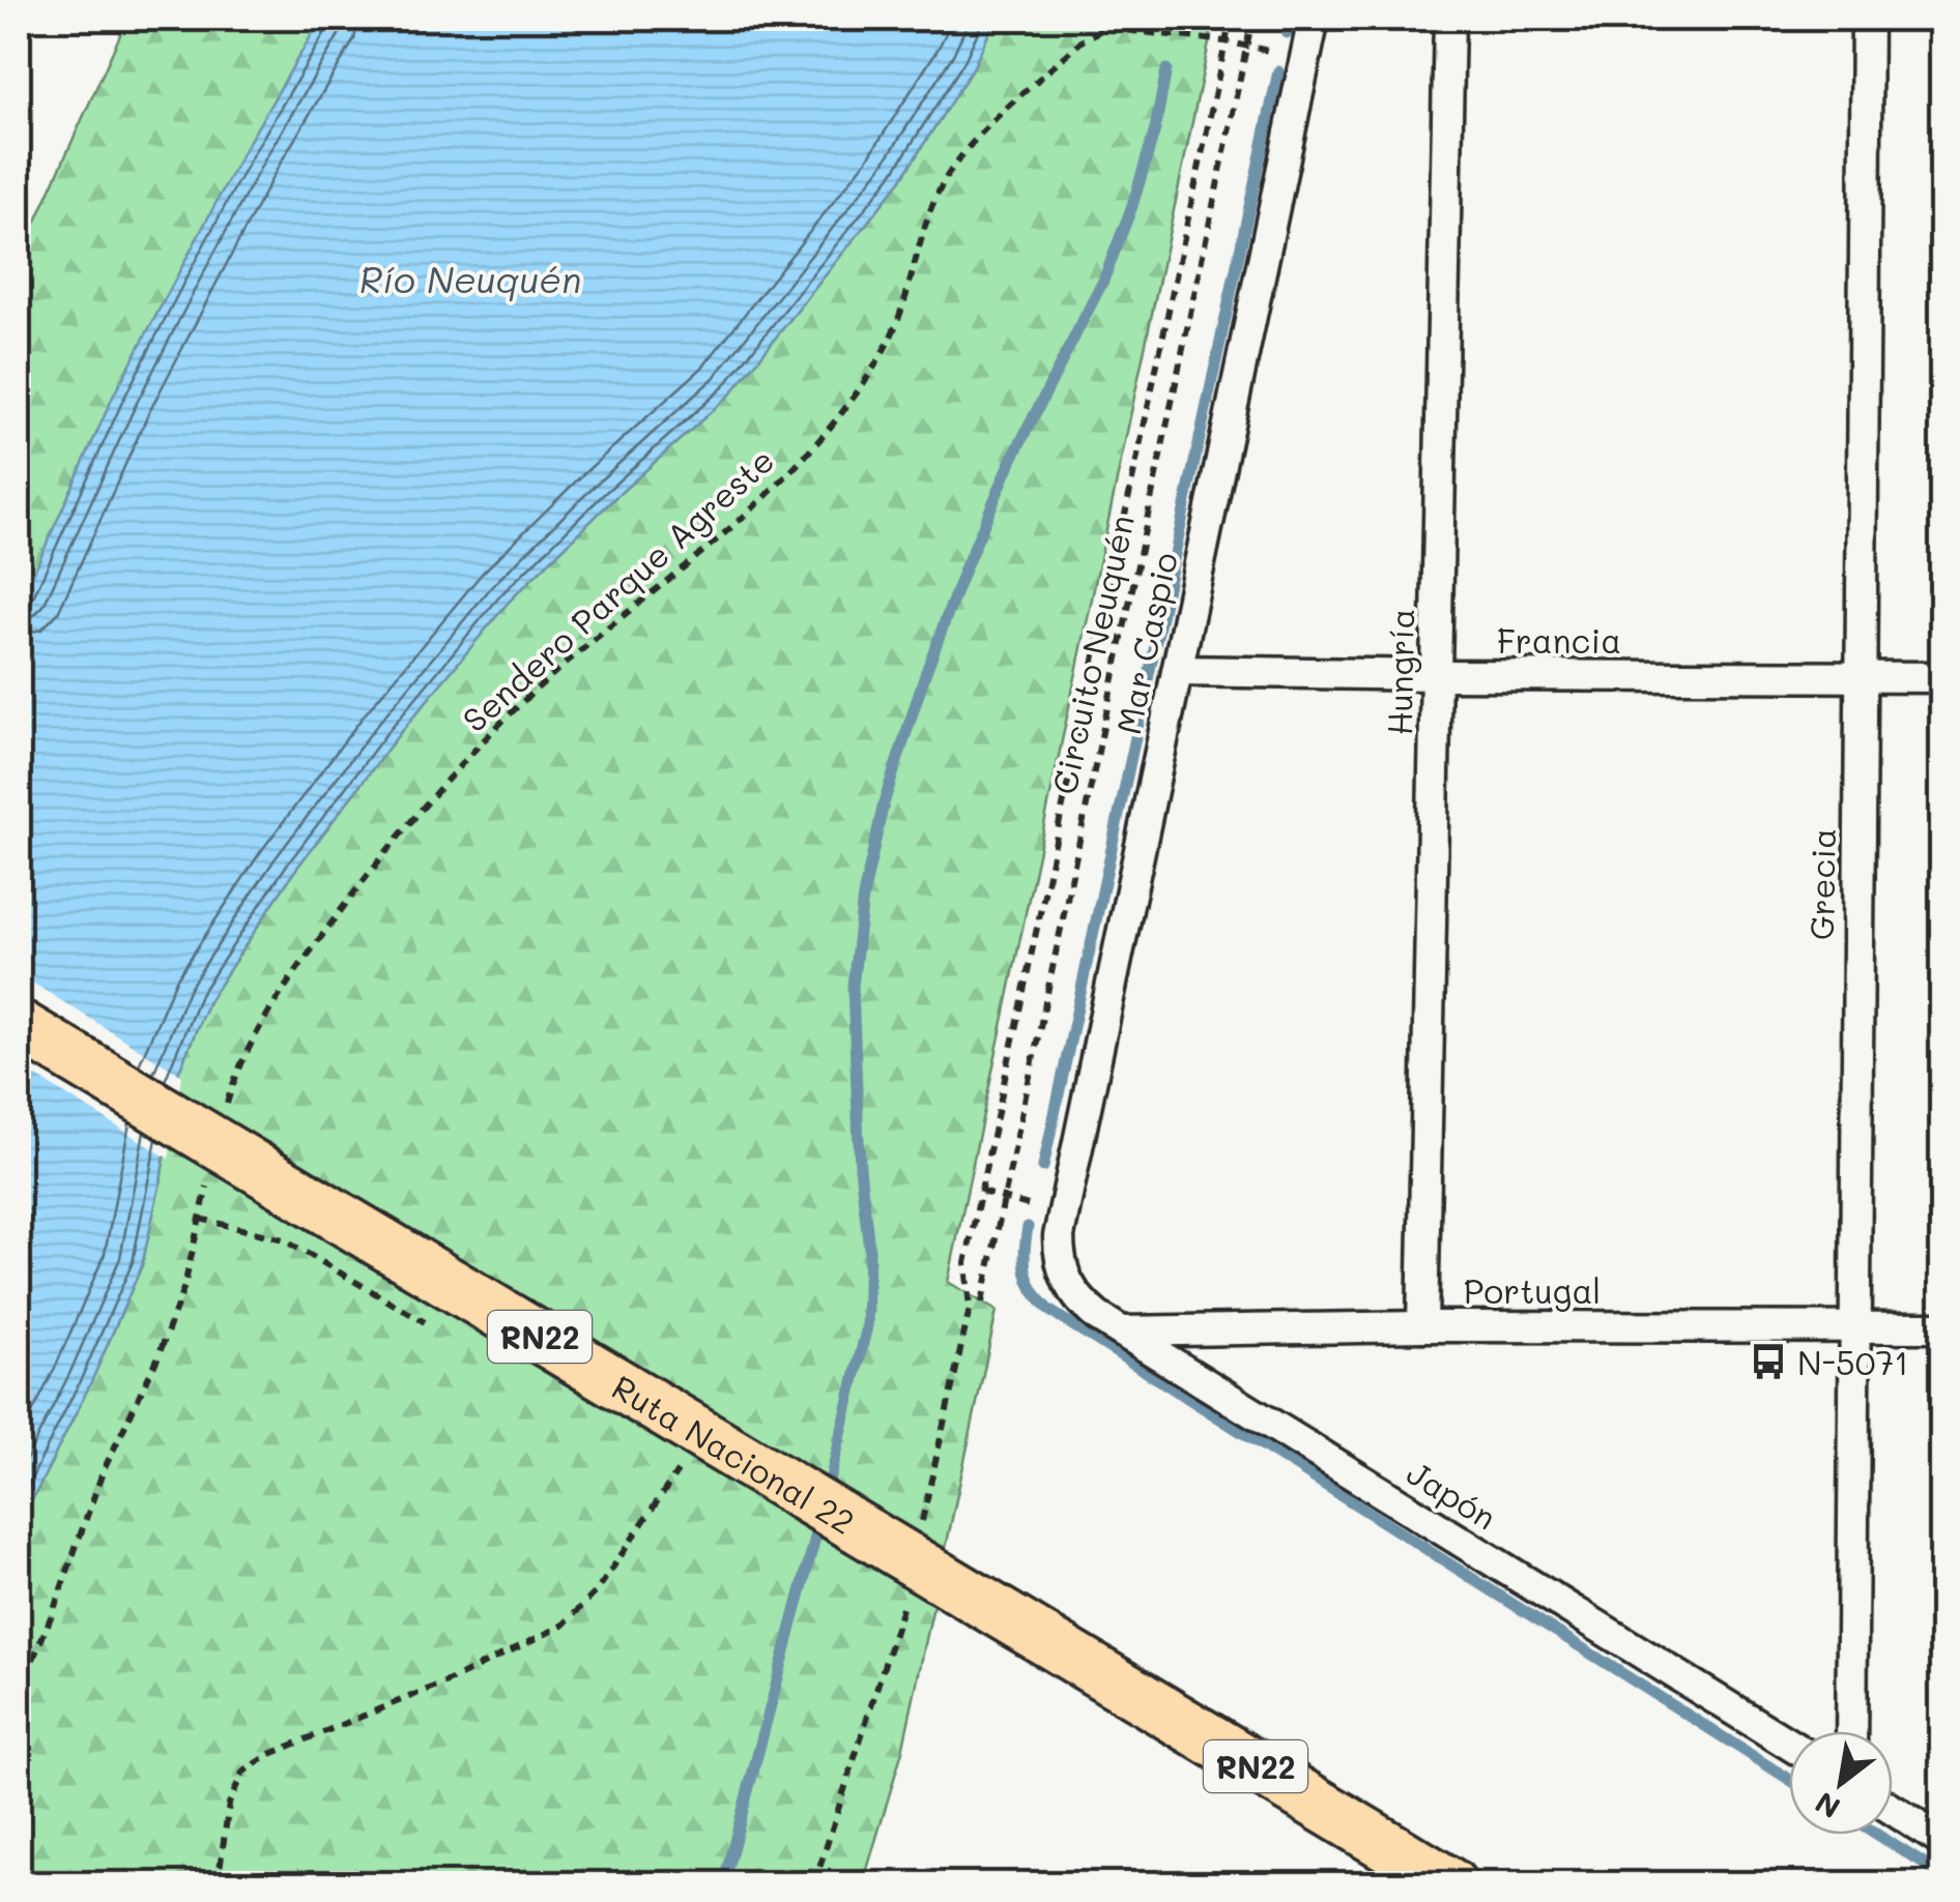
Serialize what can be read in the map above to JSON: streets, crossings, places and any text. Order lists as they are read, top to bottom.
{
  "streets": {
    "highway": ["RN22", "Ruta Nacional 22"],
    "street": [
      "Francia",
      "Mar Caspio",
      "Hungría",
      "Grecia",
      "Portugal",
      "Japón"
    ],
    "path": ["Sendero Parque Agreste", "Circuito Neuquén"]
  },
  "crossings": [
    ["Sendero Parque Agreste", "Mar Caspio"],
    ["Sendero Parque Agreste", "Circuito Neuquén"],
    ["Francia", "Mar Caspio"],
    ["Francia", "Hungría"],
    ["Francia", "Grecia"],
    ["Mar Caspio", "Japón"],
    ["Hungría", "Portugal"],
    ["Grecia", "Portugal"],
    ["Portugal", "Japón"]
  ],
  "water": ["Río Neuquén"],
  "places": {
    "bus stop": ["N-5071"]
  },
  "north": "bottom left"
}
